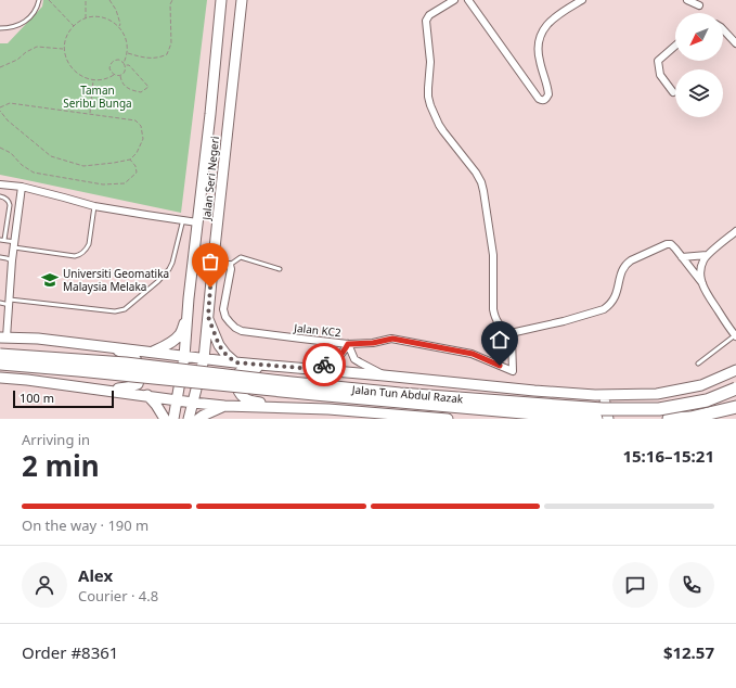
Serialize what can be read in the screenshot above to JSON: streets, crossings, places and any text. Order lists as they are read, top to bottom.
{
  "streets": {
    "highway": ["Jalan Tun Abdul Razak"],
    "main road": ["Jalan Seri Negeri"],
    "street": ["Jalan KC2"]
  },
  "parks": ["Taman Seribu Bunga"],
  "places": {
    "school or university": ["Universiti Geomatika Malaysia Melaka"]
  },
  "scale_bar": "100 m",
  "north": "bottom left",
  "page": {
    "scale": "100 m",
    "heading": ["2 min", "Arriving in", "15:16–15:21"],
    "panel": [
      "Alex",
      "Courier · 4.8",
      "Order #8361",
      "$12.57"
    ],
    "bar": "On the way · 190 m"
  }
}
